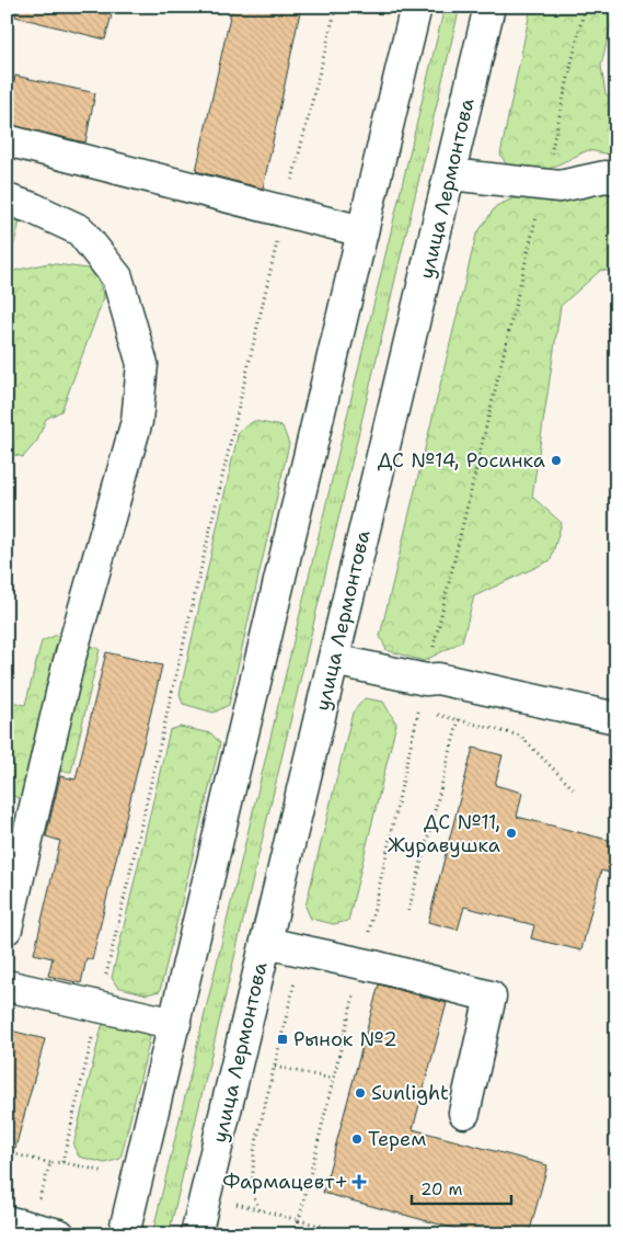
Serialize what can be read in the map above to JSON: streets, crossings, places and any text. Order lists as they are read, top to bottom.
{
  "streets": {
    "main road": ["улица Лермонтова"]
  },
  "places": {
    "other": [
      "ДС №14, Росинка",
      "ДС №11, Журавушка",
      "Sunlight",
      "Терем"
    ],
    "transit": ["Рынок №2"],
    "health": ["Фармацевт+"]
  },
  "scale_bar": "20 m"
}
